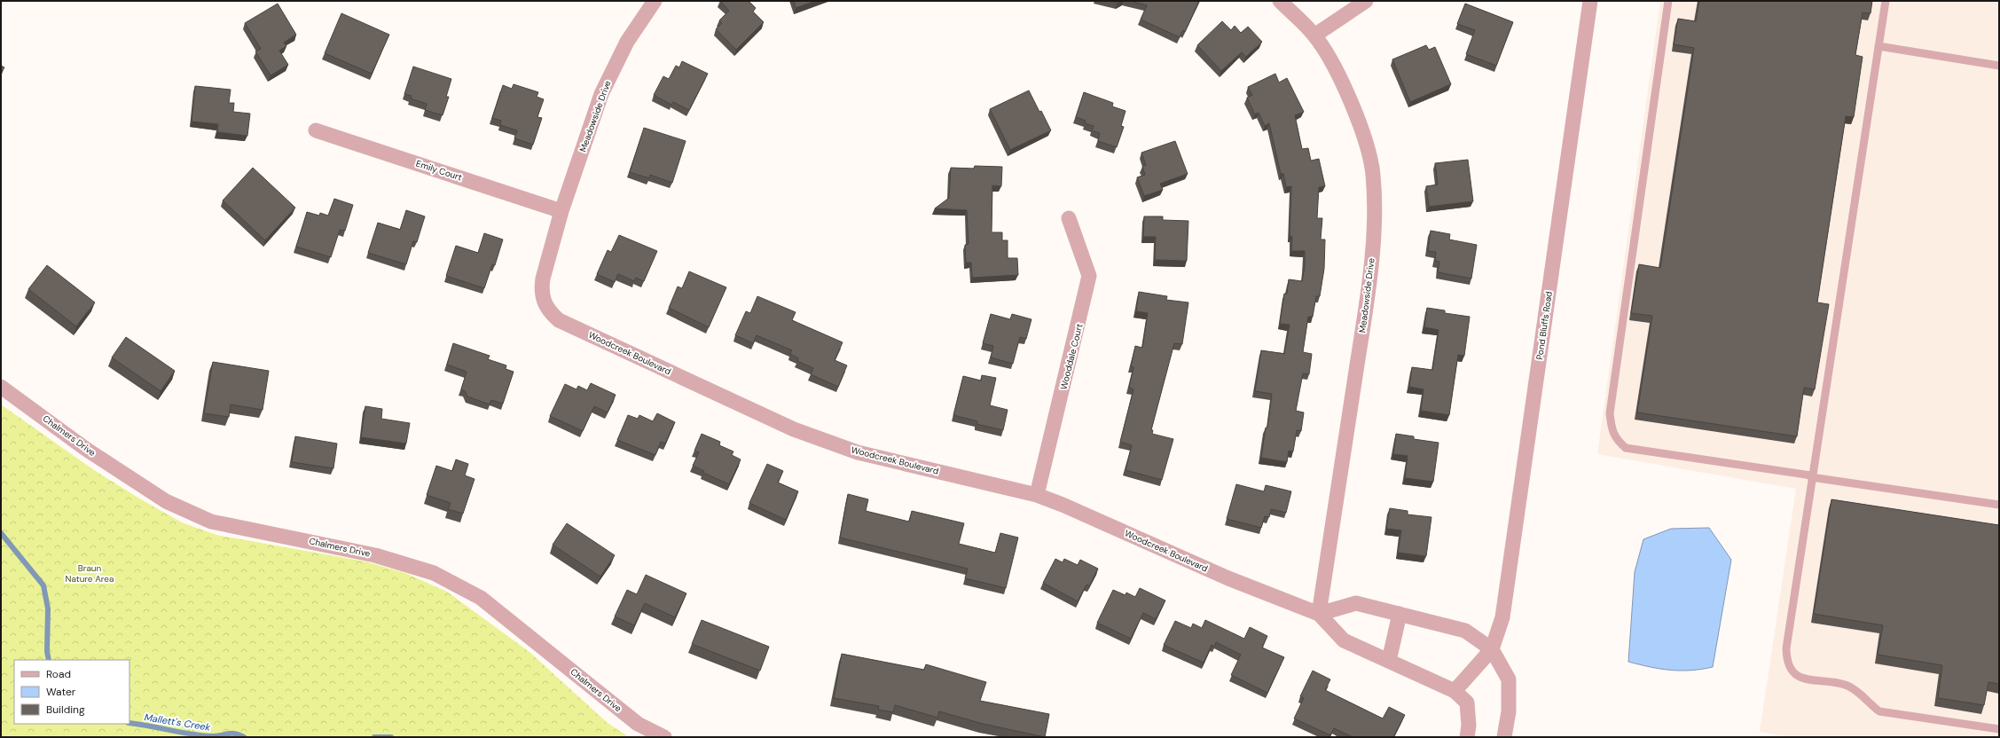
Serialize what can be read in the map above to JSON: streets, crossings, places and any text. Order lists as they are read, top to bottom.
{
  "streets": {
    "street": [
      "Meadowside Drive",
      "Emily Court",
      "Pond Bluffs Road",
      "Woodcreek Boulevard",
      "Wooddale Court",
      "Chalmers Drive"
    ]
  },
  "crossings": [
    ["Meadowside Drive", "Emily Court"],
    ["Meadowside Drive", "Woodcreek Boulevard"],
    ["Woodcreek Boulevard", "Wooddale Court"]
  ],
  "water": ["Mallett's Creek"],
  "parks": ["Braun Nature Area"],
  "legend": ["Road", "Water", "Building"]
}
